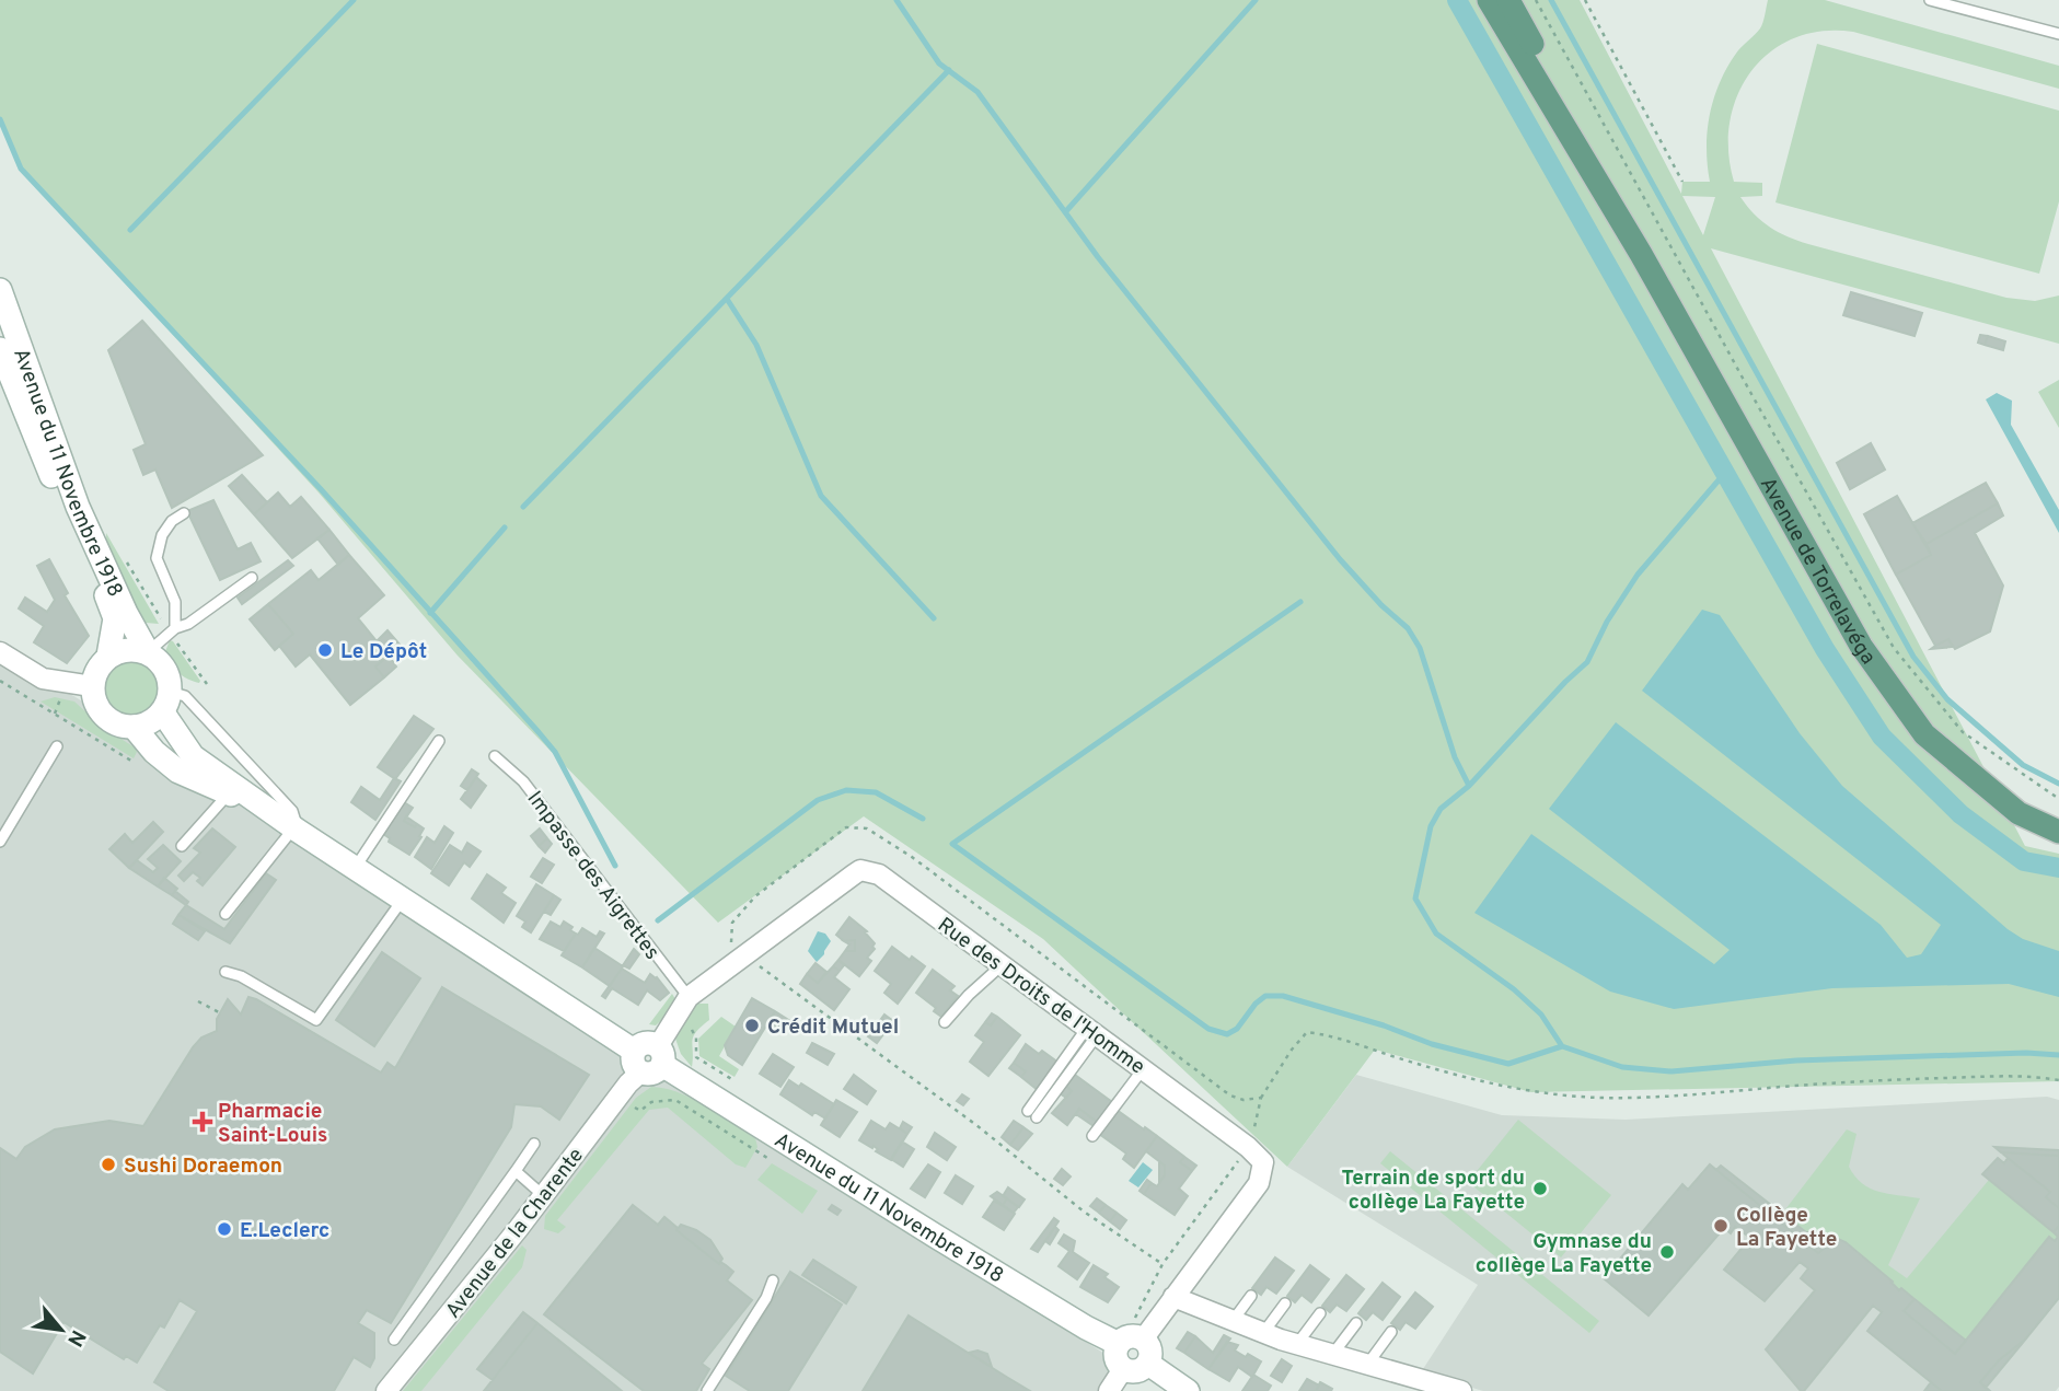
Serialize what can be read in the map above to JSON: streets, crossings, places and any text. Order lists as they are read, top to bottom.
{
  "streets": {
    "main road": ["Avenue du 11 Novembre 1918", "Avenue de Torrelavéga"],
    "street": ["Rue des Droits de l'Homme", "Avenue de la Charente"],
    "lane": ["Impasse des Aigrettes"]
  },
  "crossings": [
    ["Avenue du 11 Novembre 1918", "Rue des Droits de l'Homme"],
    ["Impasse des Aigrettes", "Rue des Droits de l'Homme"]
  ],
  "places": {
    "other": [
      "Le Dépôt",
      "Crédit Mutuel",
      "Sushi Doraemon",
      "Terrain de sport du collège La Fayette",
      "Collège La Fayette",
      "E.Leclerc",
      "Gymnase du collège La Fayette"
    ],
    "health": ["Pharmacie Saint-Louis"]
  },
  "north": "bottom right"
}
